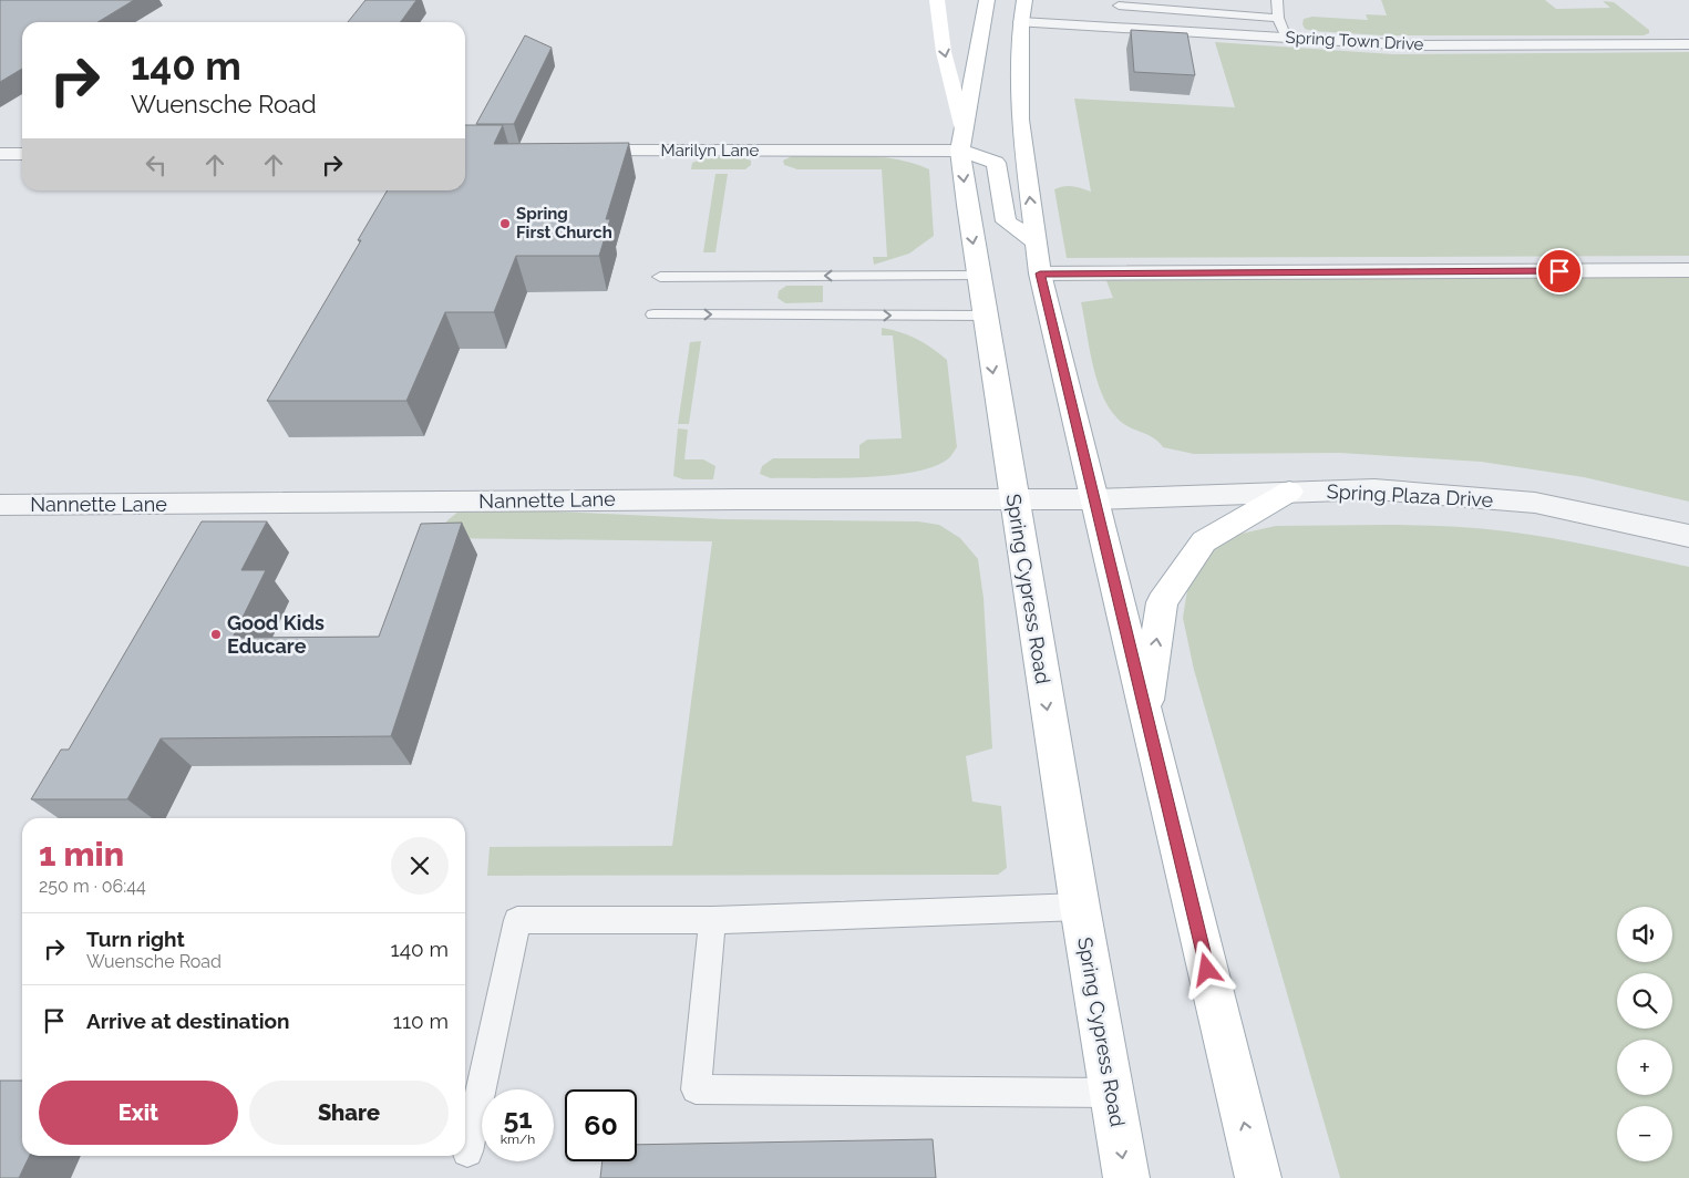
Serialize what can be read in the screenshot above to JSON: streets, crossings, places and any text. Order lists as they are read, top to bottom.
{
  "streets": {
    "main road": ["Spring Cypress Road"],
    "street": [
      "Spring Town Drive",
      "Marilyn Lane",
      "Spring Plaza Drive",
      "Nannette Lane"
    ]
  },
  "crossings": [
    ["Marilyn Lane", "Spring Cypress Road"],
    ["Spring Plaza Drive", "Nannette Lane"],
    ["Nannette Lane", "Spring Cypress Road"]
  ],
  "places": ["Spring First Church", "Good Kids Educare"],
  "page": {
    "turn": ["140 m", "Wuensche Road"],
    "heading": ["1 min", "250 m · 06:44"],
    "map_buttons": ["+", "−"],
    "list": [
      {
        "name": "Turn right",
        "note": "Wuensche Road",
        "value": "140 m"
      },
      {
        "name": "Arrive at destination",
        "value": "110 m"
      }
    ],
    "buttons": ["Exit", "Share"],
    "speed": "51 km/h",
    "limit": "60"
  }
}
